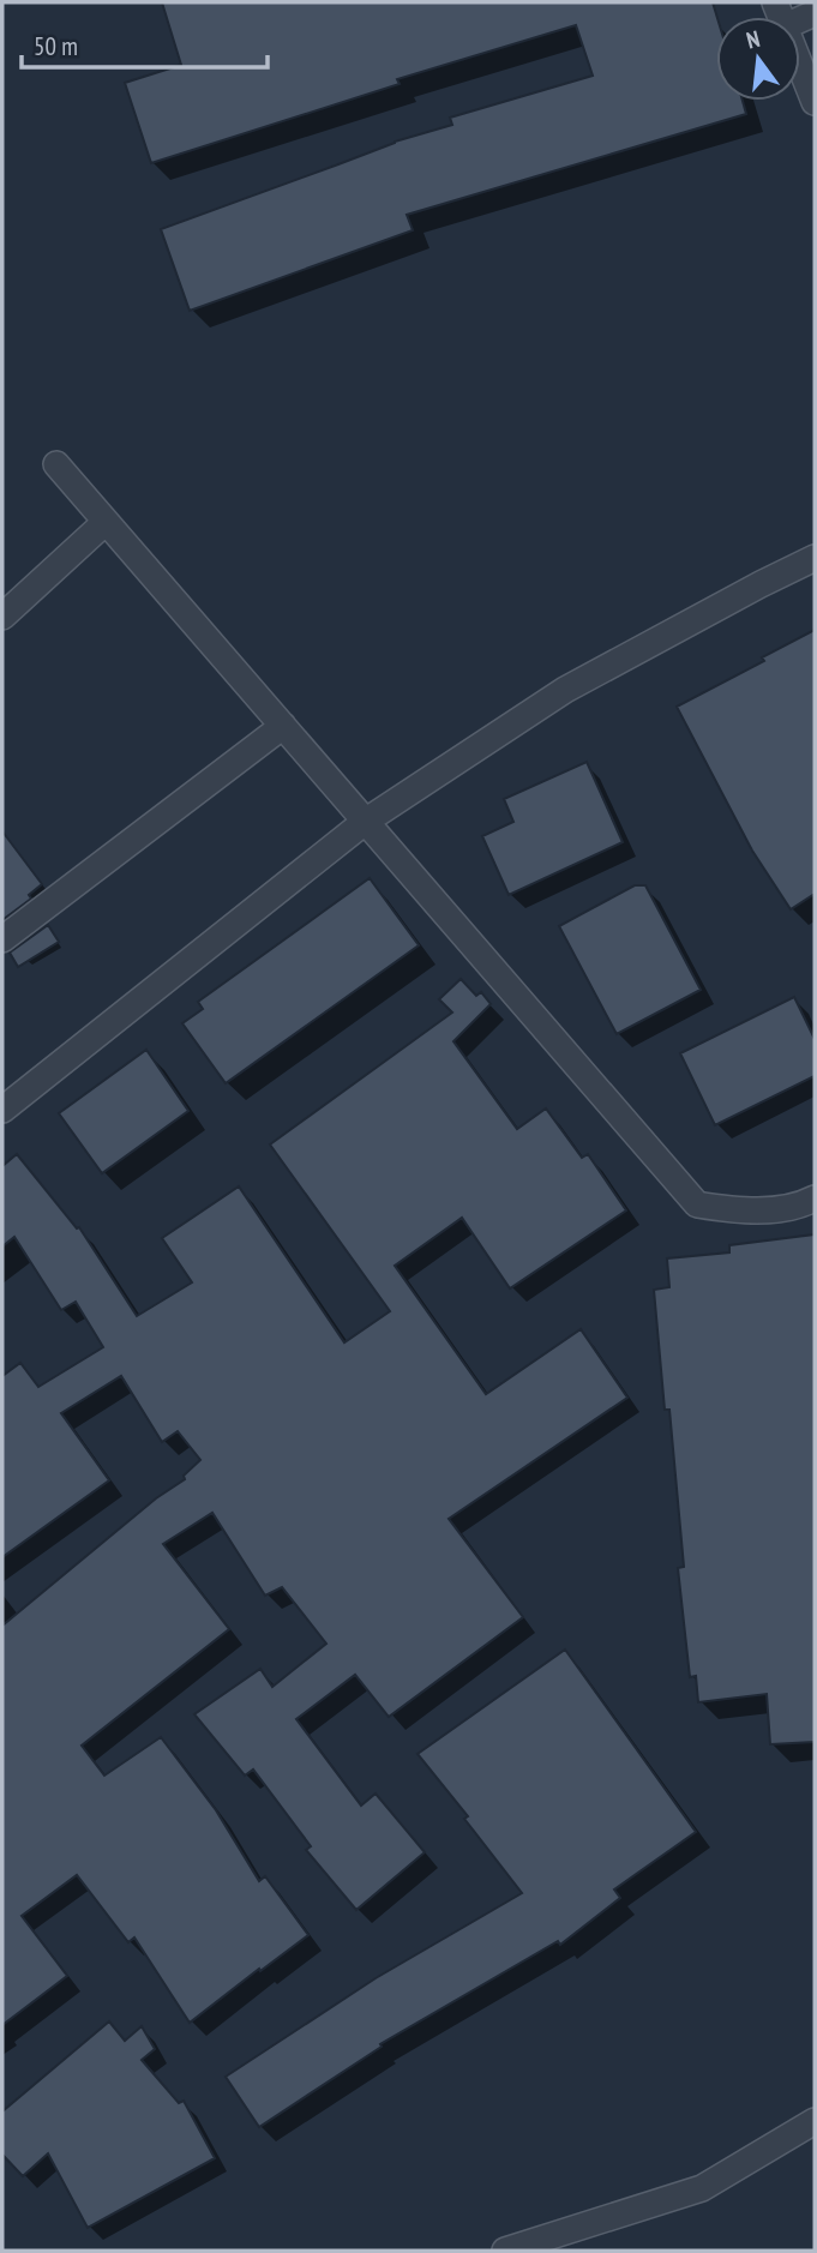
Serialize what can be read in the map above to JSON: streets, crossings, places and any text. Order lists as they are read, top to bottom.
{
  "scale_bar": "50 m",
  "north": "top"
}
